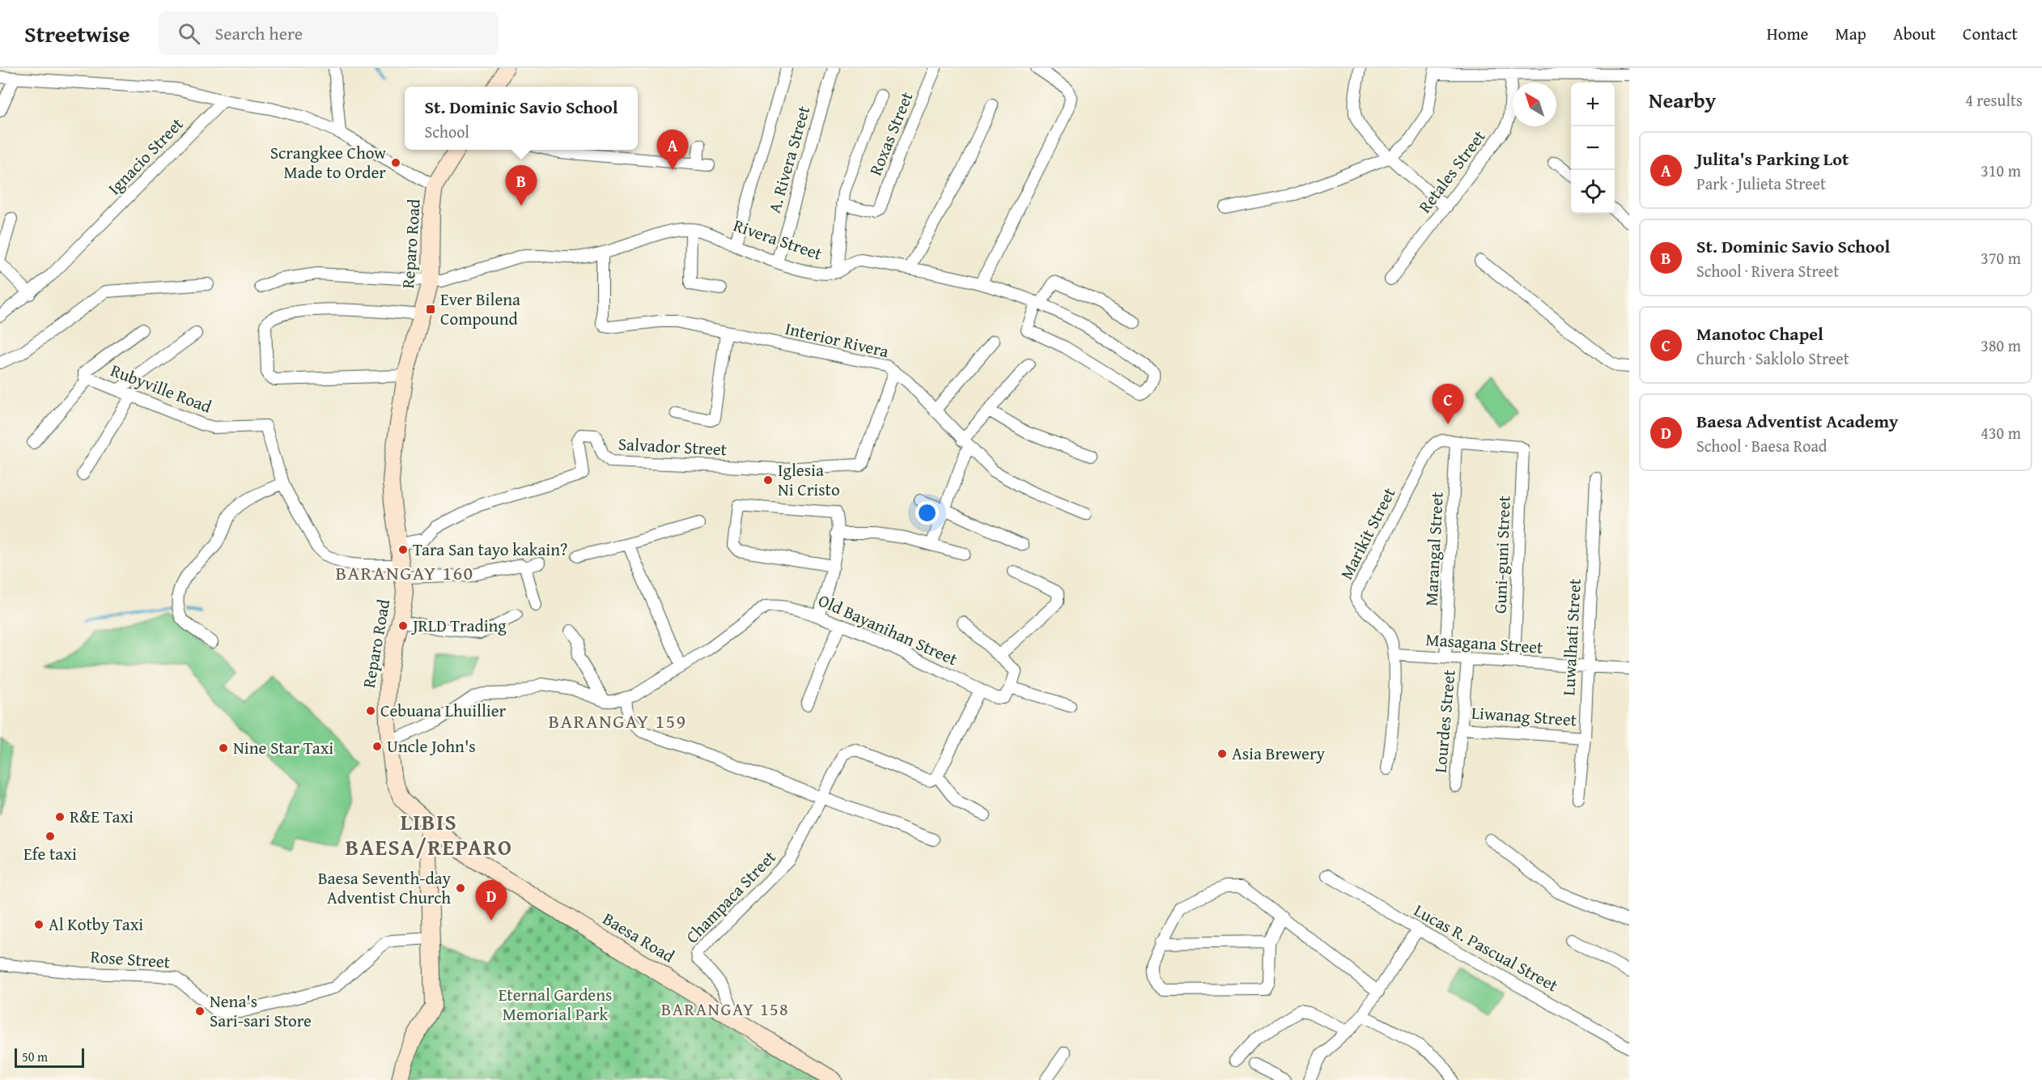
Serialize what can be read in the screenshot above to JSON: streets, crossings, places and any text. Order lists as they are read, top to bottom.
{
  "streets": {
    "main road": ["Reparo Road", "Baesa Road"],
    "street": [
      "Roxas Street",
      "Ignacio Street",
      "A. Rivera Street",
      "Retales Street",
      "Rivera Street",
      "Interior Rivera",
      "Rubyville Road",
      "Salvador Street",
      "Marikit Street",
      "Marangal Street",
      "Guni-guni Street",
      "Old Bayanihan Street",
      "Luwalhati Street",
      "Masagana Street",
      "Liwanag Street",
      "Lourdes Street",
      "Champaca Street",
      "Lucas R. Pascual Street",
      "Rose Street"
    ]
  },
  "crossings": [
    ["A. Rivera Street", "Rivera Street"],
    ["Rivera Street", "Reparo Road"],
    ["Rivera Street", "Interior Rivera"],
    ["Reparo Road", "Rubyville Road"],
    ["Reparo Road", "Salvador Street"],
    ["Reparo Road", "Old Bayanihan Street"],
    ["Reparo Road", "Baesa Road"],
    ["Interior Rivera", "Salvador Street"],
    ["Marikit Street", "Marangal Street"],
    ["Marikit Street", "Guni-guni Street"],
    ["Marikit Street", "Masagana Street"],
    ["Marangal Street", "Guni-guni Street"],
    ["Marangal Street", "Masagana Street"],
    ["Guni-guni Street", "Masagana Street"],
    ["Luwalhati Street", "Masagana Street"],
    ["Luwalhati Street", "Liwanag Street"],
    ["Masagana Street", "Lourdes Street"],
    ["Liwanag Street", "Lourdes Street"],
    ["Champaca Street", "Baesa Road"]
  ],
  "districts": [
    "BARANGAY 160",
    "BARANGAY 159",
    "LIBIS BAESA/REPARO",
    "BARANGAY 158"
  ],
  "parks": ["Eternal Gardens Memorial Park"],
  "places": {
    "other": [
      "Scrangkee Chow Made to Order",
      "Iglesia Ni Cristo",
      "Tara San tayo kakain?",
      "JRLD Trading",
      "Cebuana Lhuillier",
      "Uncle John's",
      "Nine Star Taxi",
      "Asia Brewery",
      "R&E Taxi",
      "Efe taxi",
      "Baesa Seventh-day Adventist Church",
      "Al Kotby Taxi",
      "Nena's Sari-sari Store"
    ],
    "transit": ["Ever Bilena Compound"]
  },
  "scale_bar": "50 m",
  "north": "top left",
  "page": {
    "header": "Streetwise",
    "search": "Search here",
    "nav": [
      "Home",
      "Map",
      "About",
      "Contact"
    ],
    "heading": ["Nearby", "4 results"],
    "map_buttons": ["+", "−"],
    "popup": ["St. Dominic Savio School", "School"],
    "pins": [
      "A",
      "B",
      "C",
      "D"
    ],
    "list": [
      {
        "mark": "A",
        "name": "Julita's Parking Lot",
        "note": "Park · Julieta Street",
        "value": "310 m"
      },
      {
        "mark": "B",
        "name": "St. Dominic Savio School",
        "note": "School · Rivera Street",
        "value": "370 m"
      },
      {
        "mark": "C",
        "name": "Manotoc Chapel",
        "note": "Church · Saklolo Street",
        "value": "380 m"
      },
      {
        "mark": "D",
        "name": "Baesa Adventist Academy",
        "note": "School · Baesa Road",
        "value": "430 m"
      }
    ],
    "scale": "50 m"
  }
}
